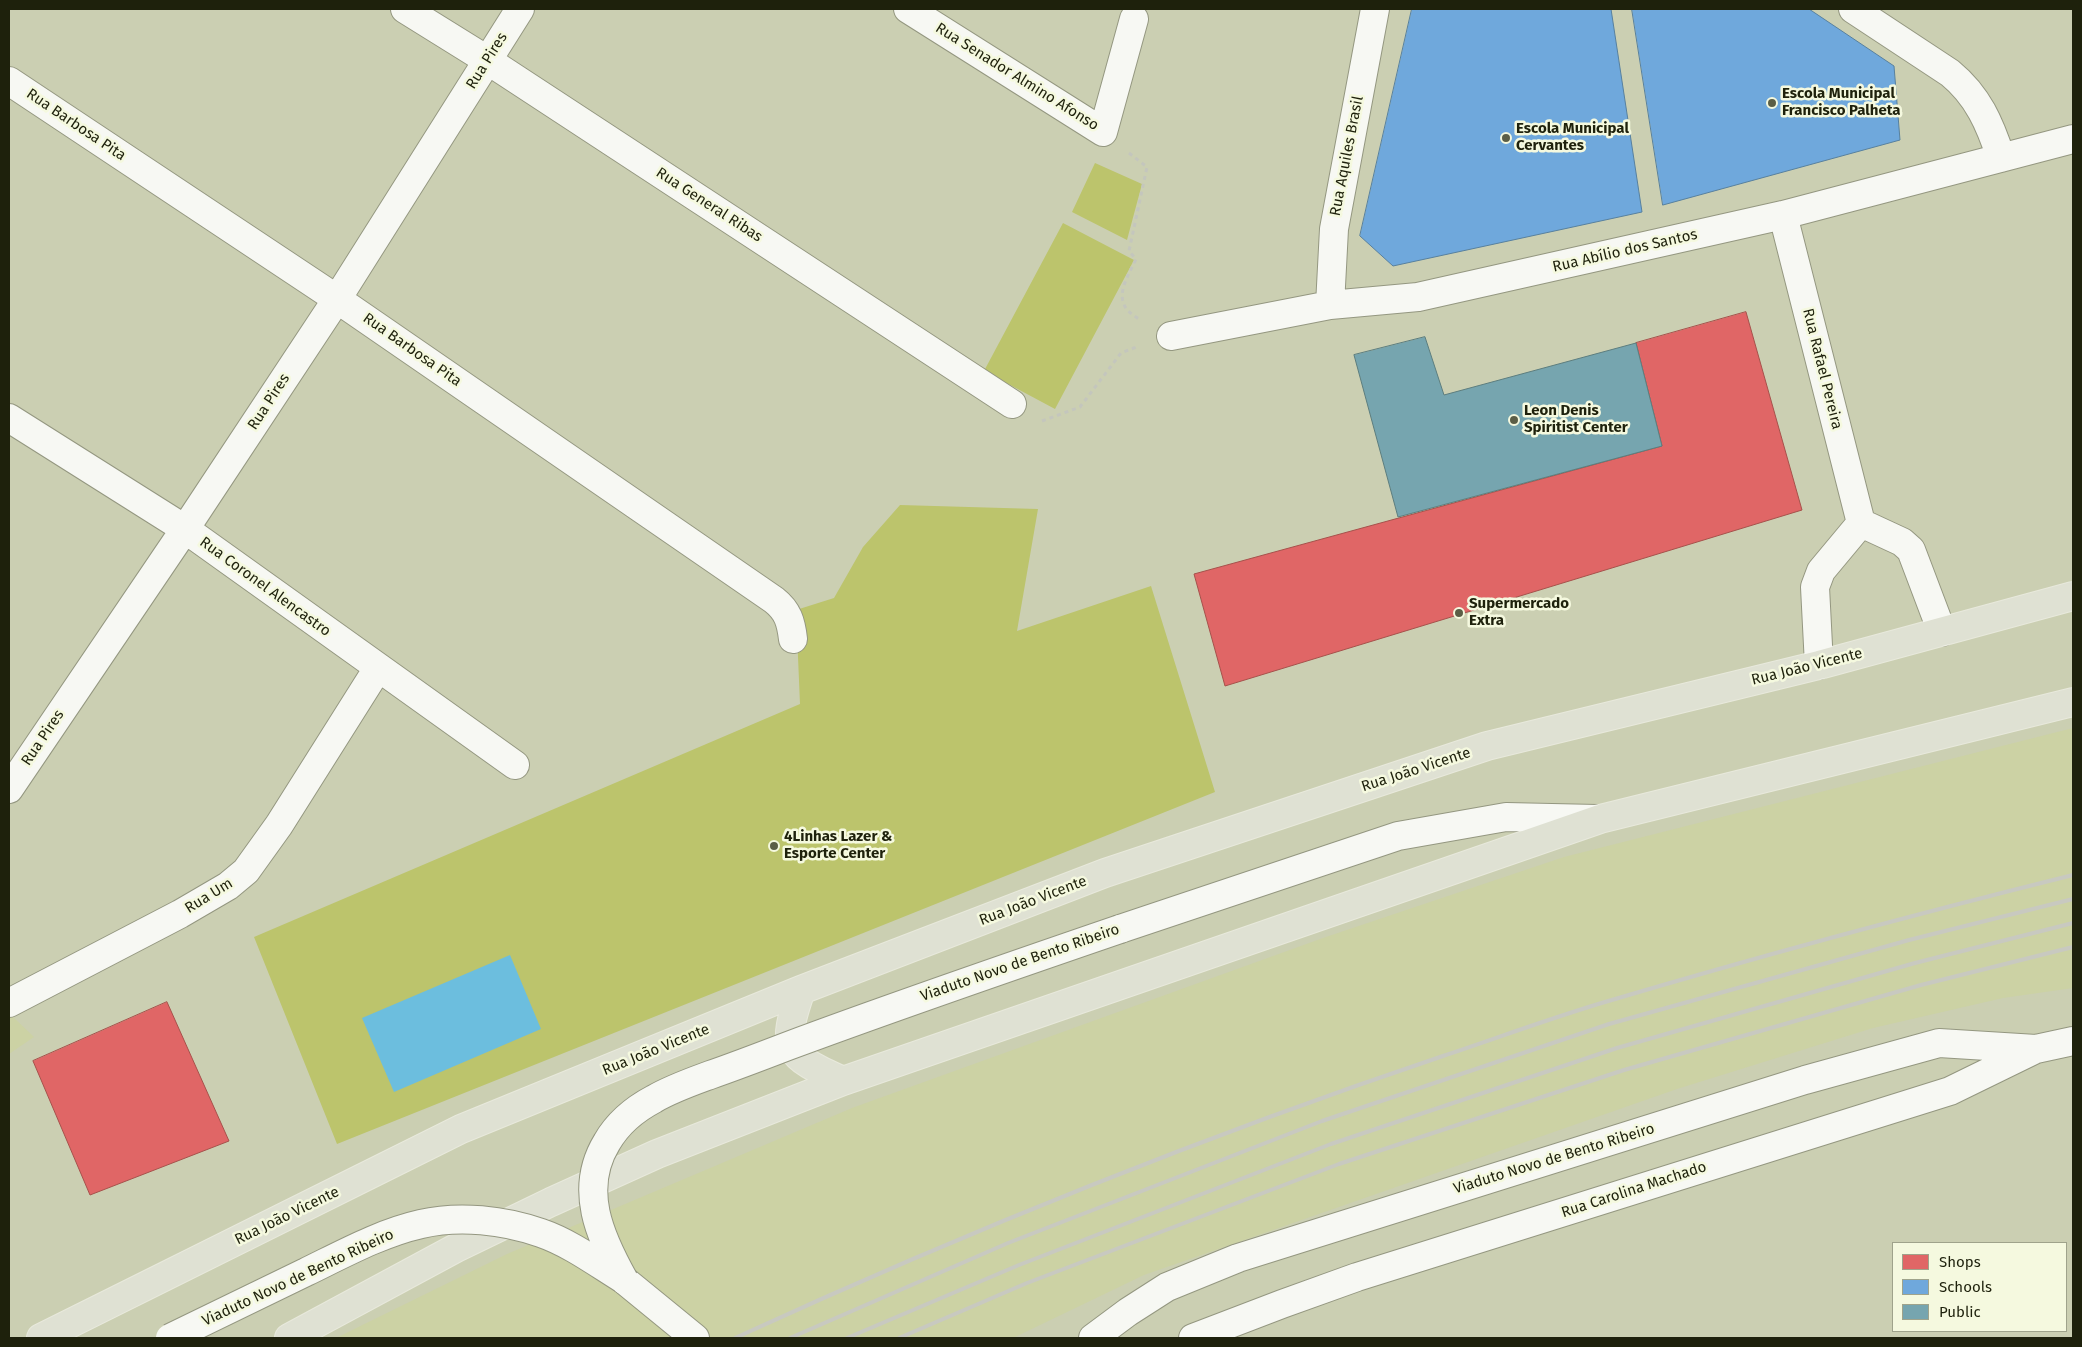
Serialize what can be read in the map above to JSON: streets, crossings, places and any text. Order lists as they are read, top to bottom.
{
  "streets": {
    "main road": ["Rua João Vicente"],
    "street": [
      "Rua Pires",
      "Rua Senador Almino Afonso",
      "Rua Barbosa Pita",
      "Rua Aquiles Brasil",
      "Rua General Ribas",
      "Rua Abílio dos Santos",
      "Rua Rafael Pereira",
      "Rua Coronel Alencastro",
      "Rua Um",
      "Viaduto Novo de Bento Ribeiro",
      "Rua Carolina Machado"
    ]
  },
  "crossings": [
    ["Rua Pires", "Rua Barbosa Pita"],
    ["Rua Pires", "Rua General Ribas"],
    ["Rua Pires", "Rua Coronel Alencastro"],
    ["Rua Aquiles Brasil", "Rua Abílio dos Santos"],
    ["Rua Abílio dos Santos", "Rua Rafael Pereira"],
    ["Rua Coronel Alencastro", "Rua Um"],
    ["Viaduto Novo de Bento Ribeiro", "Rua Carolina Machado"]
  ],
  "places": [
    "Escola Municipal Francisco Palheta",
    "Escola Municipal Cervantes",
    "Leon Denis Spiritist Center",
    "Supermercado Extra",
    "4Linhas Lazer & Esporte Center"
  ],
  "legend": ["Shops", "Schools", "Public"]
}
